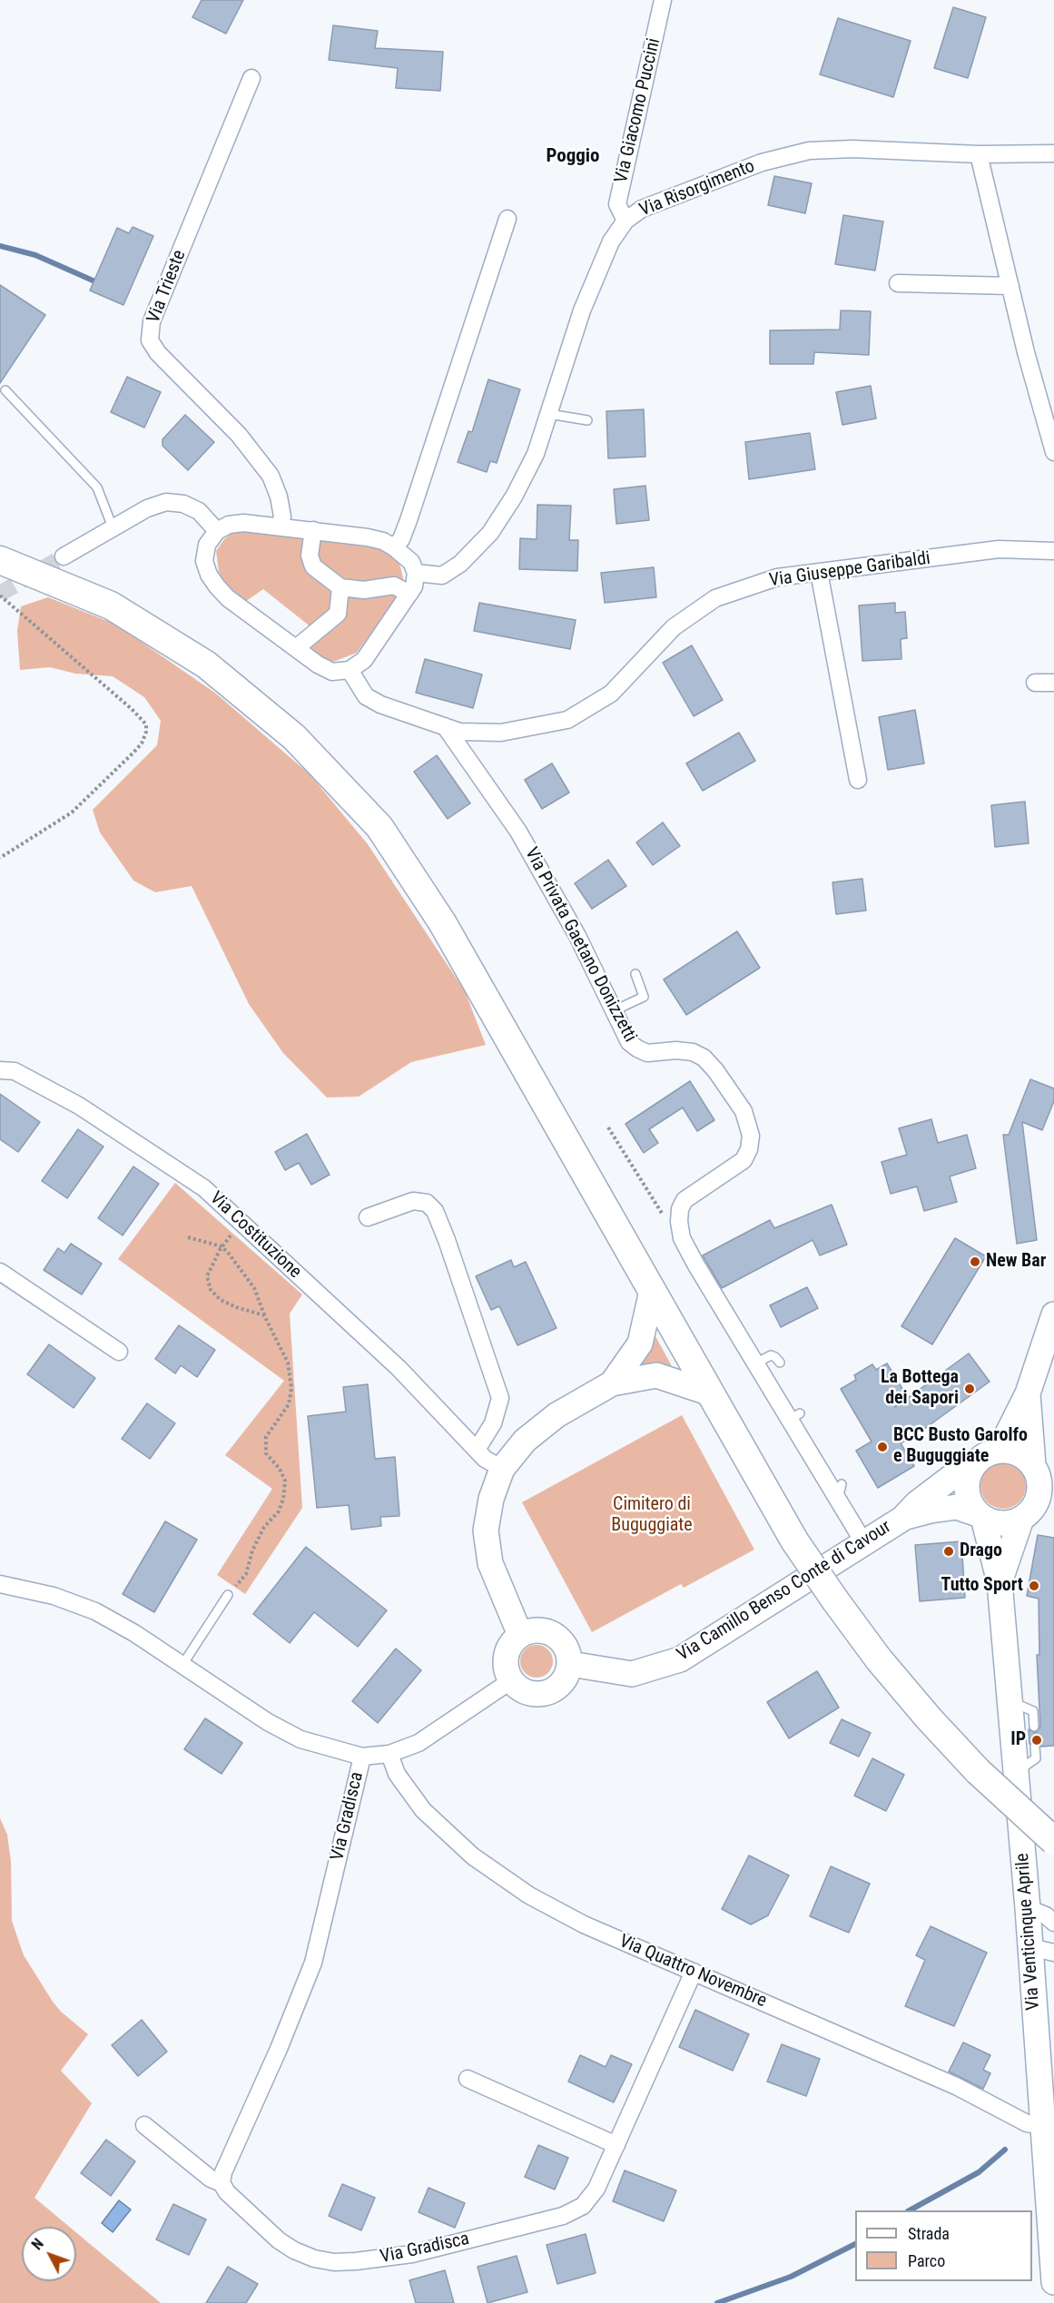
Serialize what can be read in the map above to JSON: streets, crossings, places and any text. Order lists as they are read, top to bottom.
{
  "streets": {
    "main road": ["Via Camillo Benso Conte di Cavour", "Via Venticinque Aprile"],
    "street": [
      "Via Giacomo Puccini",
      "Via Risorgimento",
      "Via Trieste",
      "Via Giuseppe Garibaldi",
      "Via Privata Gaetano Donizzetti",
      "Via Costituzione",
      "Via Gradisca",
      "Via Quattro Novembre"
    ]
  },
  "crossings": [
    ["Via Giacomo Puccini", "Via Risorgimento"],
    ["Via Giuseppe Garibaldi", "Via Privata Gaetano Donizzetti"],
    ["Via Camillo Benso Conte di Cavour", "Via Venticinque Aprile"],
    ["Via Gradisca", "Via Quattro Novembre"],
    ["Via Venticinque Aprile", "Via Quattro Novembre"]
  ],
  "districts": ["Poggio"],
  "parks": ["Cimitero di Buguggiate"],
  "places": [
    "New Bar",
    "La Bottega dei Sapori",
    "BCC Busto Garolfo e Buguggiate",
    "Drago",
    "Tutto Sport",
    "IP"
  ],
  "legend": ["Strada", "Parco"],
  "north": "top left"
}
